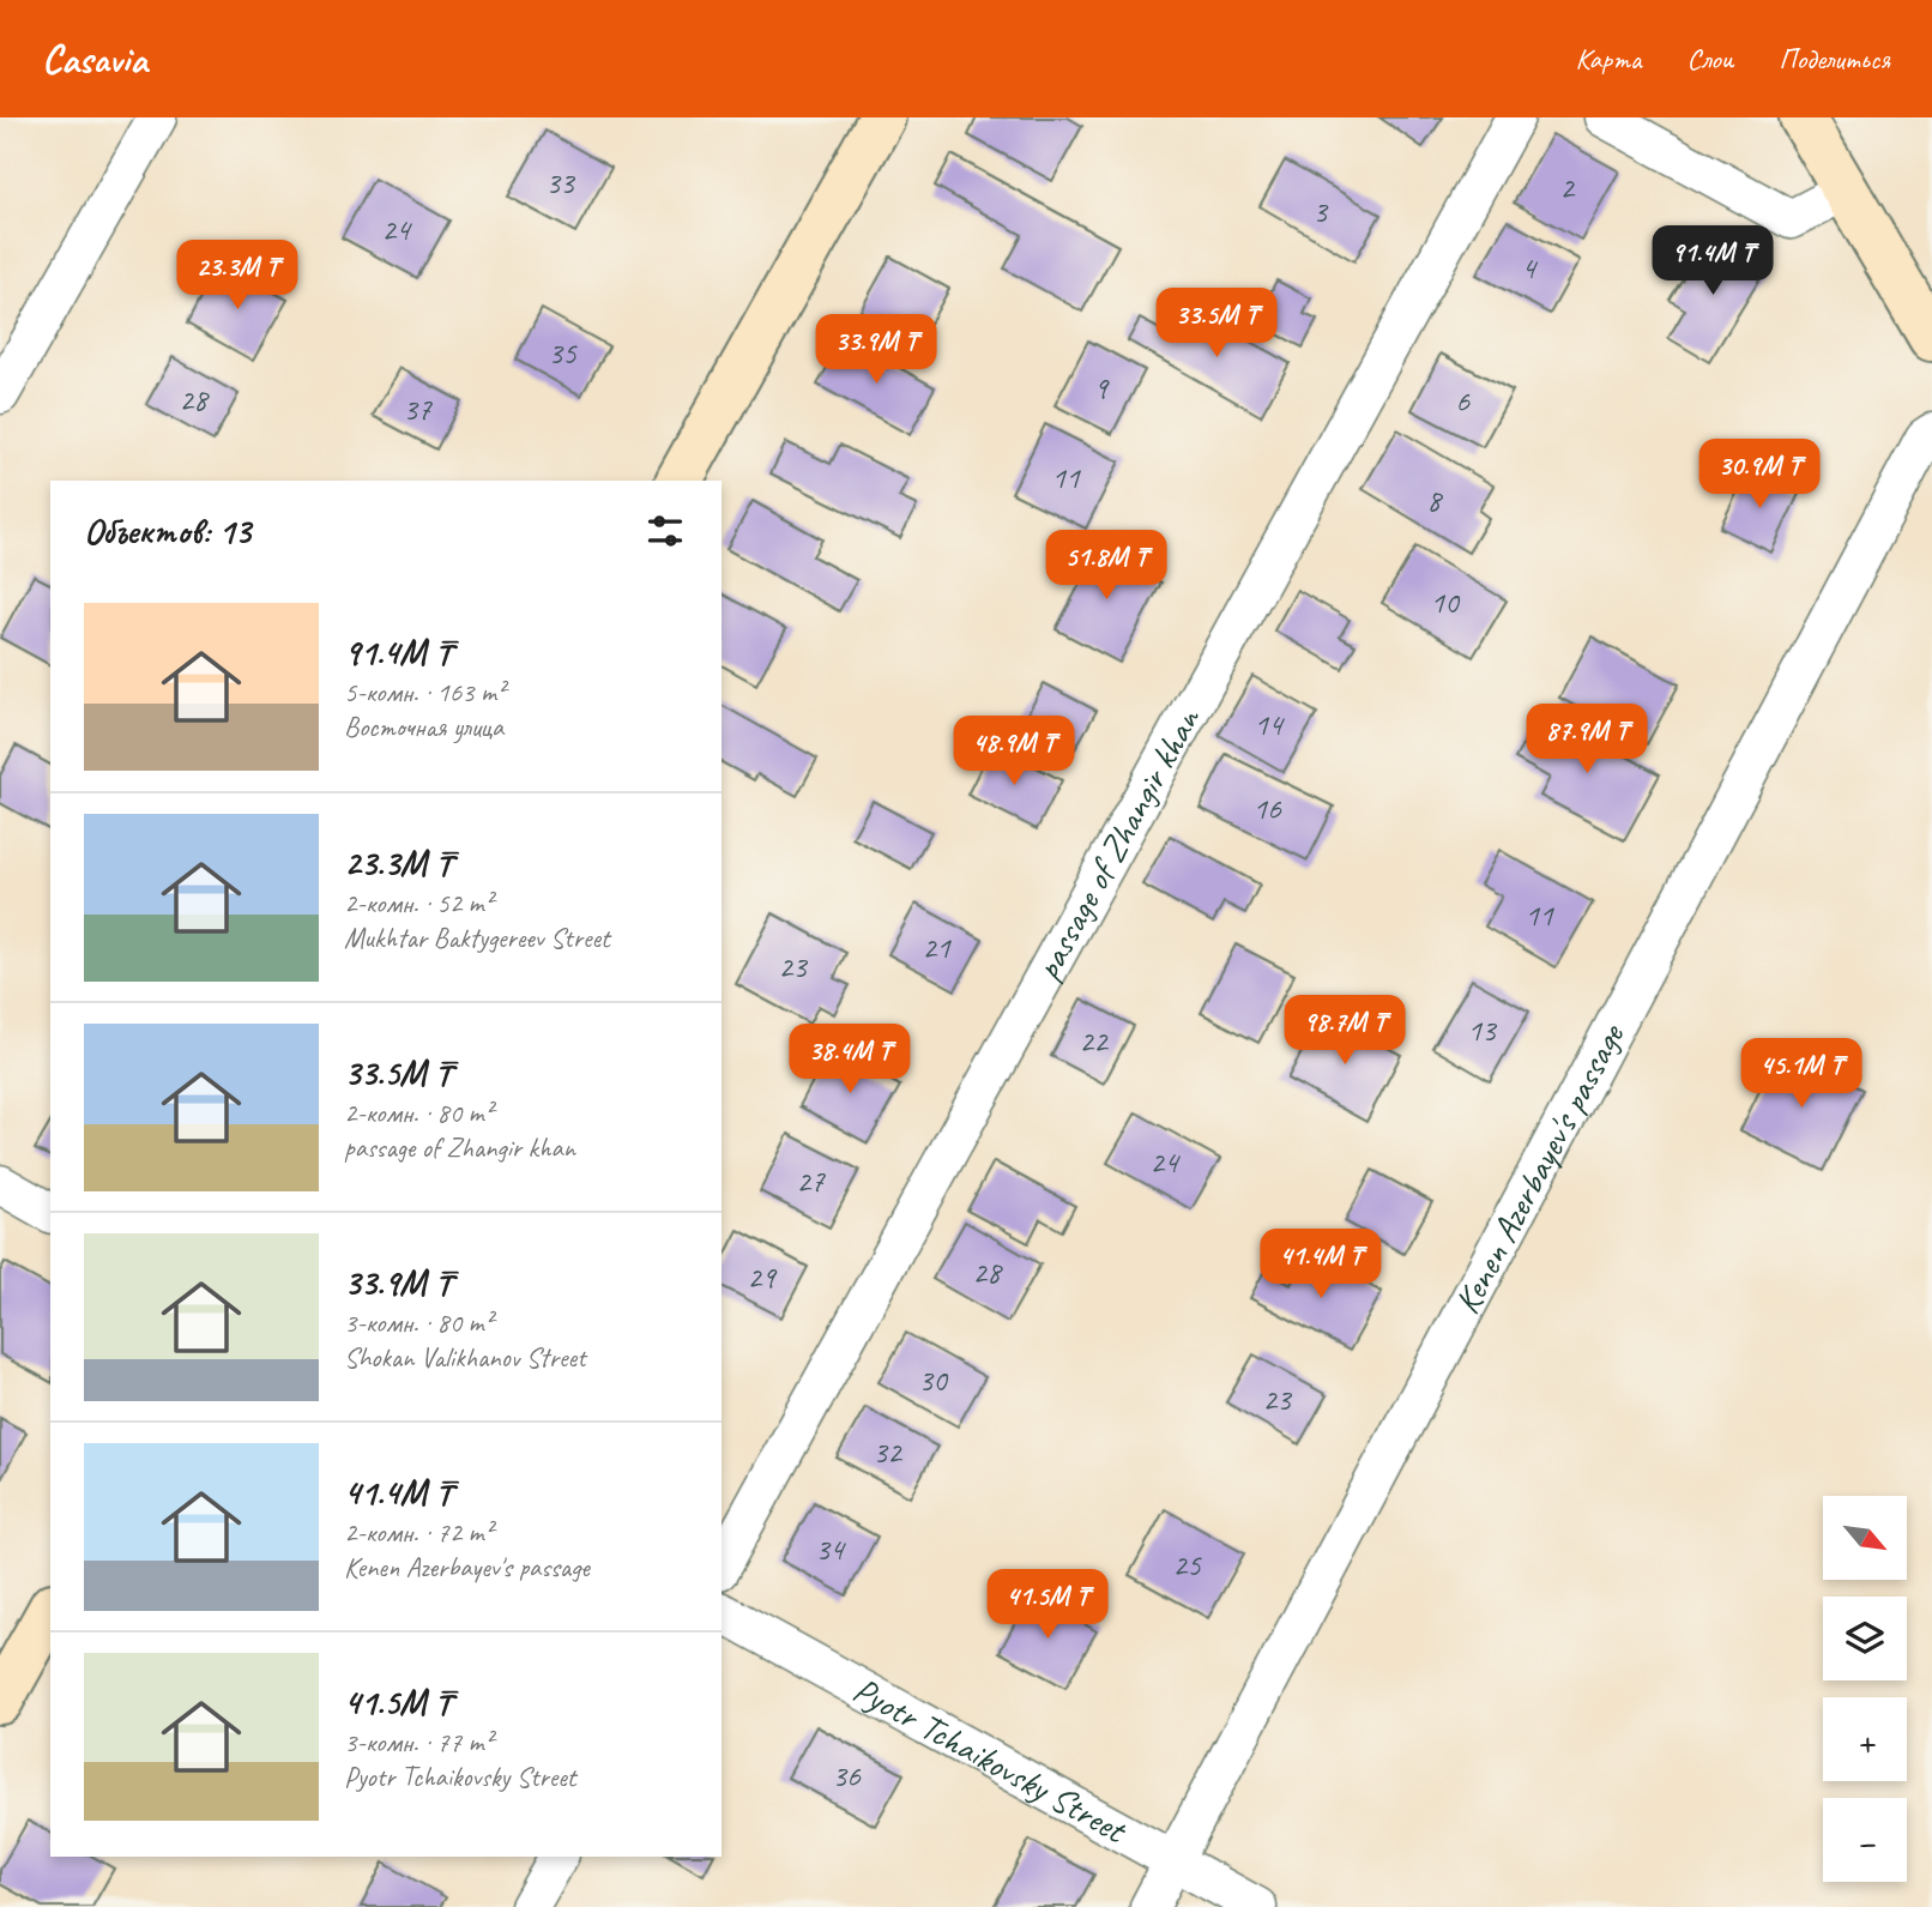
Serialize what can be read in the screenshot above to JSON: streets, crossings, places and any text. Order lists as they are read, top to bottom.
{
  "streets": {
    "street": ["passage of Zhangir khan", "Kenen Azerbayev's passage", "Pyotr Tchaikovsky Street"]
  },
  "crossings": [
    ["Kenen Azerbayev's passage", "Pyotr Tchaikovsky Street"]
  ],
  "house_numbers": [
    "33",
    "2",
    "3",
    "24",
    "4",
    "35",
    "9",
    "28",
    "6",
    "37",
    "11",
    "8",
    "10",
    "14",
    "16",
    "11",
    "21",
    "23",
    "13",
    "22",
    "24",
    "27",
    "28",
    "29",
    "30",
    "23",
    "32",
    "34",
    "25",
    "36"
  ],
  "north": "bottom right",
  "page": {
    "header": "Casavia",
    "nav": ["Карта", "Слои", "Поделиться"],
    "price": [
      "91.4M ₸",
      "23.3M ₸",
      "33.5M ₸",
      "33.9M ₸",
      "30.9M ₸",
      "51.8M ₸",
      "87.9M ₸",
      "48.9M ₸",
      "98.7M ₸",
      "38.4M ₸",
      "45.1M ₸",
      "41.4M ₸",
      "41.5M ₸"
    ],
    "heading": "Объектов: 13",
    "list": [
      {
        "name": "91.4M ₸",
        "note": "5-комн. · 163 m² · Восточная улица"
      },
      {
        "name": "23.3M ₸",
        "note": "2-комн. · 52 m² · Mukhtar Baktygereev Street"
      },
      {
        "name": "33.5M ₸",
        "note": "2-комн. · 80 m² · passage of Zhangir khan"
      },
      {
        "name": "33.9M ₸",
        "note": "3-комн. · 80 m² · Shokan Valikhanov Street"
      },
      {
        "name": "41.4M ₸",
        "note": "2-комн. · 72 m² · Kenen Azerbayev's passage"
      },
      {
        "name": "41.5M ₸",
        "note": "3-комн. · 77 m² · Pyotr Tchaikovsky Street"
      }
    ],
    "map_buttons": ["+", "−"]
  }
}
